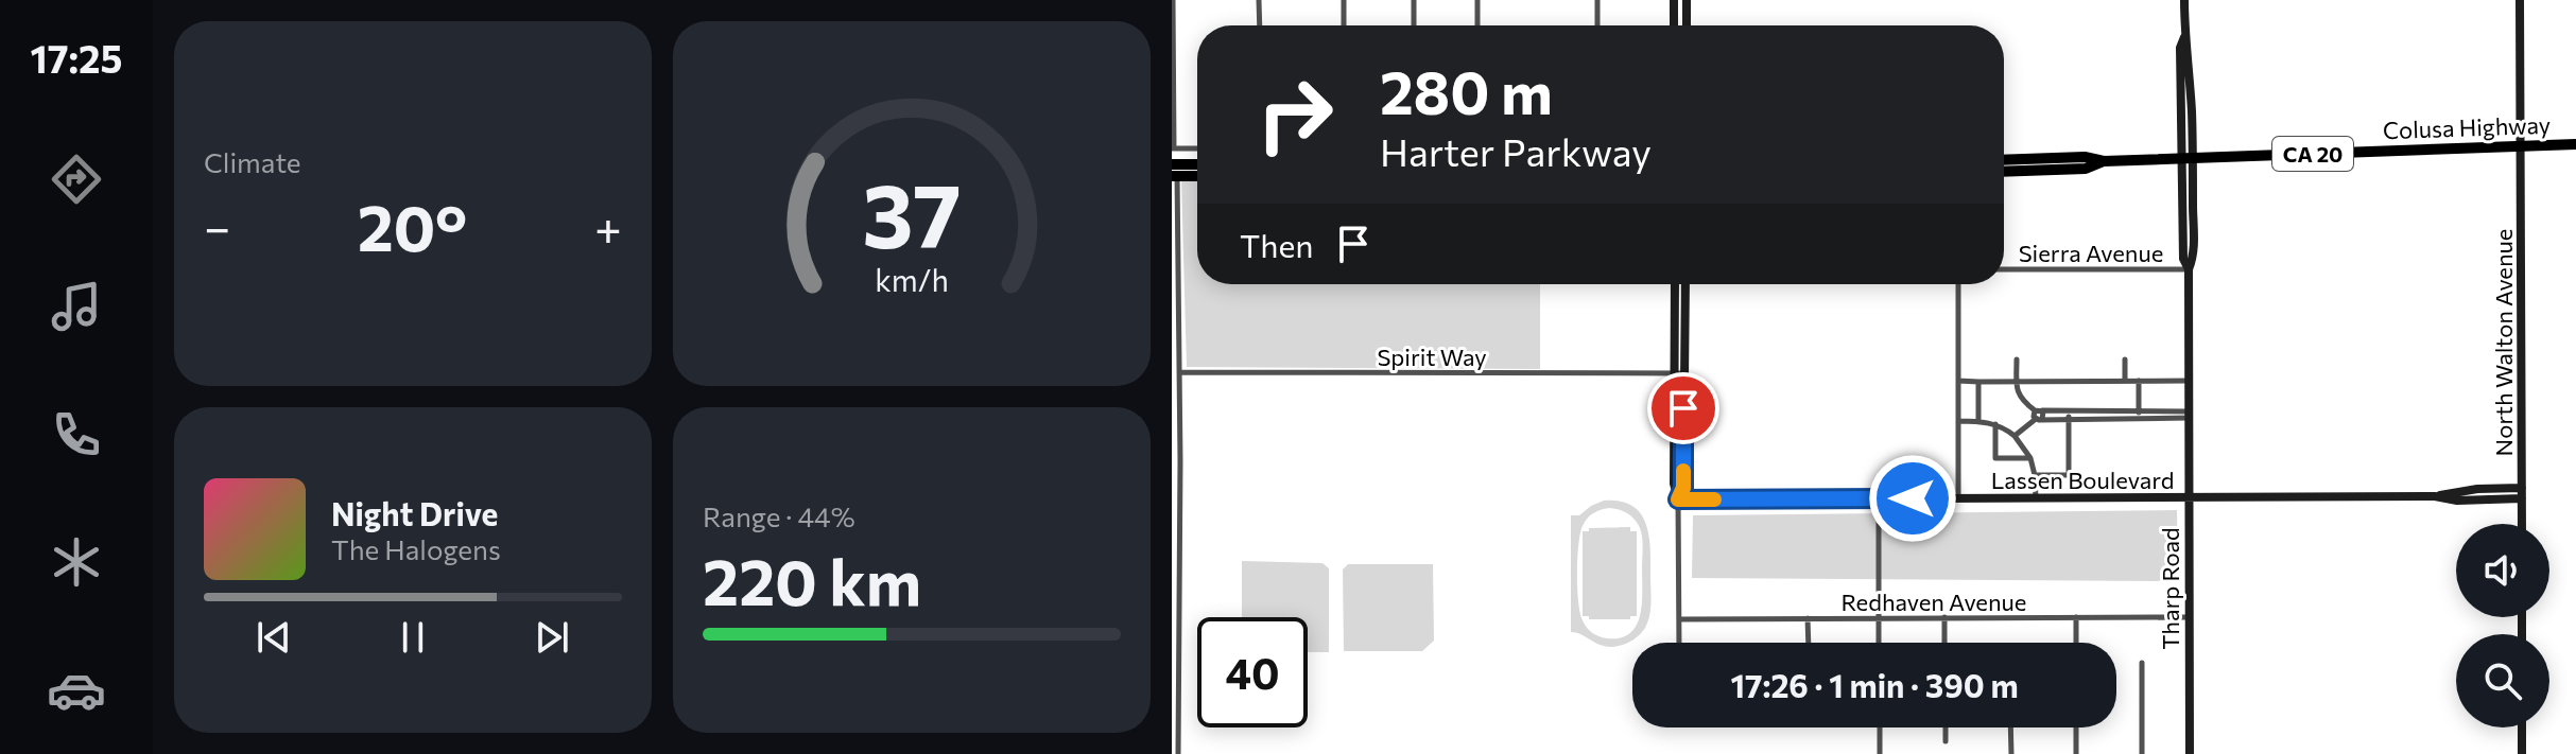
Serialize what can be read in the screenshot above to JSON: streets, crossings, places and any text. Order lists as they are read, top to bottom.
{
  "streets": {
    "highway": ["Colusa Highway", "CA 20"],
    "street": [
      "Sierra Avenue",
      "North Walton Avenue",
      "Spirit Way",
      "Lassen Boulevard",
      "Tharp Road",
      "Redhaven Avenue"
    ]
  },
  "crossings": [
    ["Colusa Highway", "North Walton Avenue"],
    ["Colusa Highway", "Tharp Road"],
    ["Sierra Avenue", "Tharp Road"],
    ["North Walton Avenue", "Lassen Boulevard"],
    ["Lassen Boulevard", "Tharp Road"],
    ["Tharp Road", "Redhaven Avenue"]
  ],
  "page": {
    "tabs": "17:25",
    "tile": [
      "Climate",
      ["Range · 44%", "220 km"]
    ],
    "turn": ["280 m", "Harter Parkway"],
    "heat": ["−", "20°", "+"],
    "then": "Then",
    "song": ["Night Drive", "The Halogens"],
    "limit": "40",
    "trip": "17:26 · 1 min · 390 m",
    "gauge": ["37", "km/h"]
  }
}
